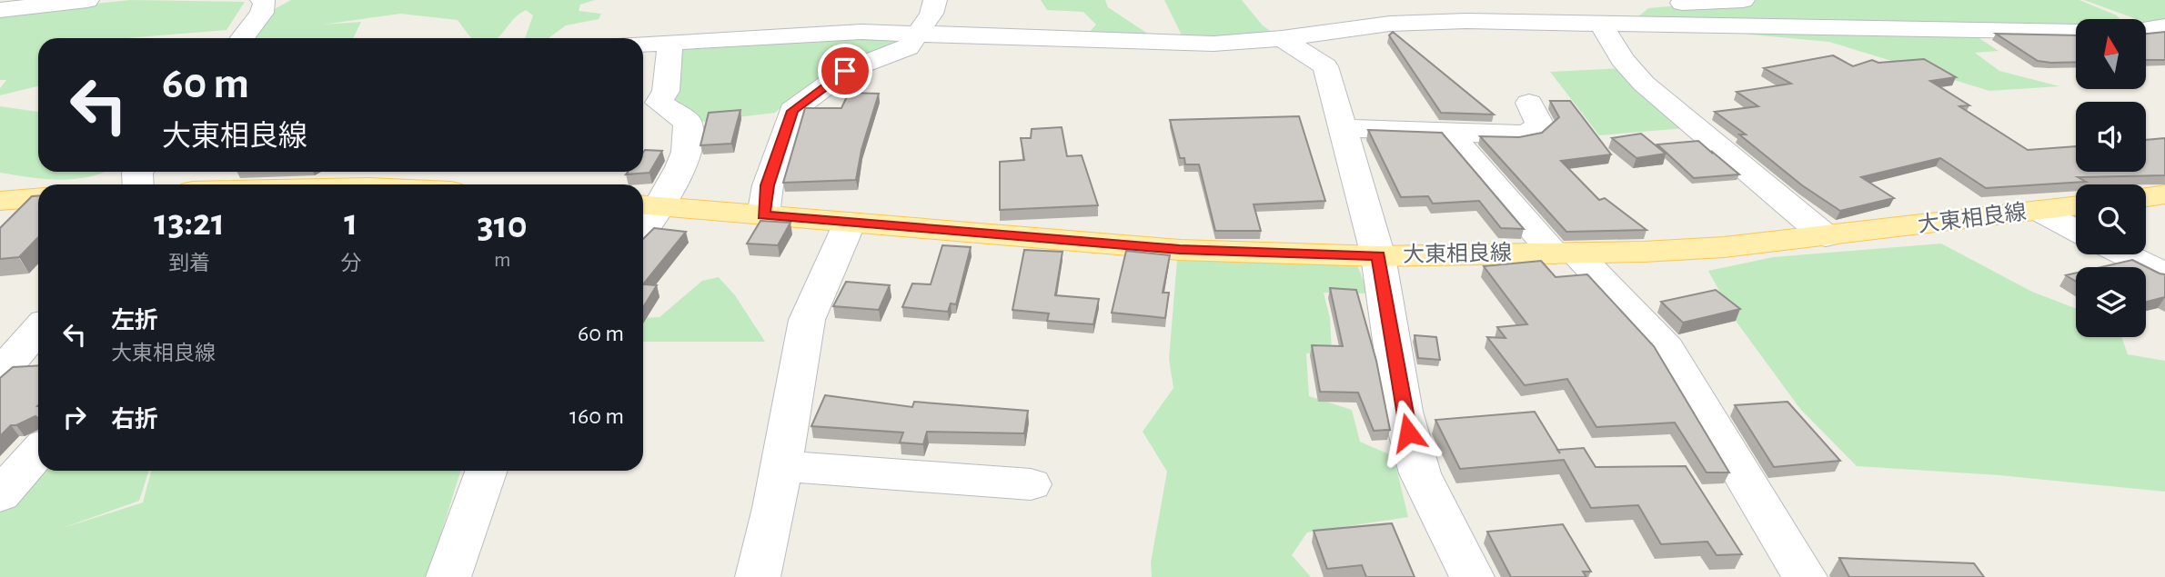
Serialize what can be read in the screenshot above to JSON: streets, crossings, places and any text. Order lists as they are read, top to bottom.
{
  "streets": {
    "main road": ["大東相良線"]
  },
  "north": "top",
  "page": {
    "turn": ["60 m", "大東相良線"],
    "eta": [
      "13:21",
      "到着",
      "1",
      "分",
      "310",
      "m"
    ],
    "list": [
      {
        "name": "左折",
        "note": "大東相良線",
        "value": "60 m"
      },
      {
        "name": "右折",
        "value": "160 m"
      }
    ]
  }
}
